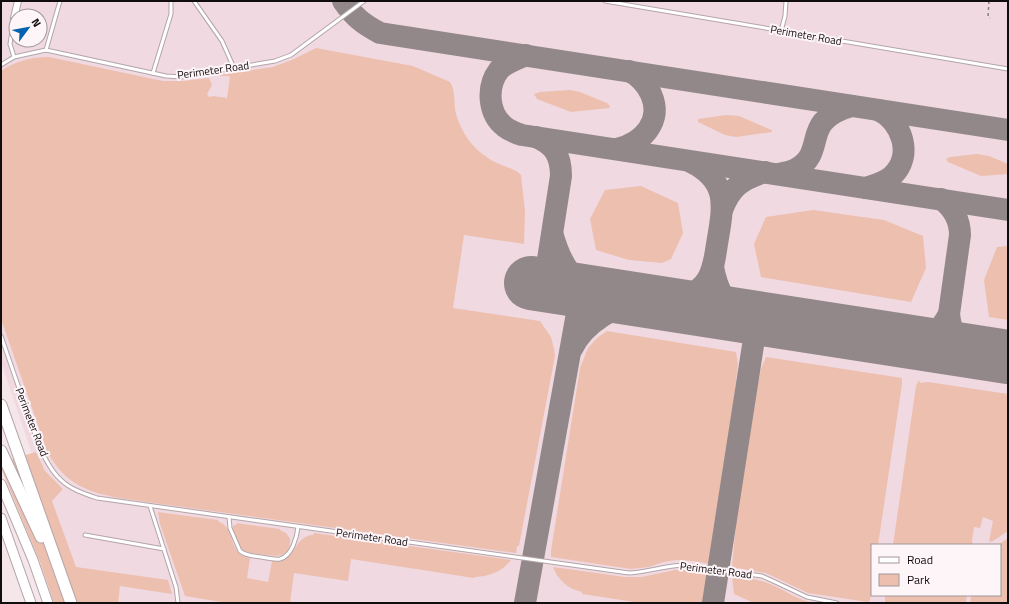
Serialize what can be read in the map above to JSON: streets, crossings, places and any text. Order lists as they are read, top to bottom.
{
  "streets": {
    "lane": ["Perimeter Road"]
  },
  "legend": ["Road", "Park"],
  "north": "top right"
}
